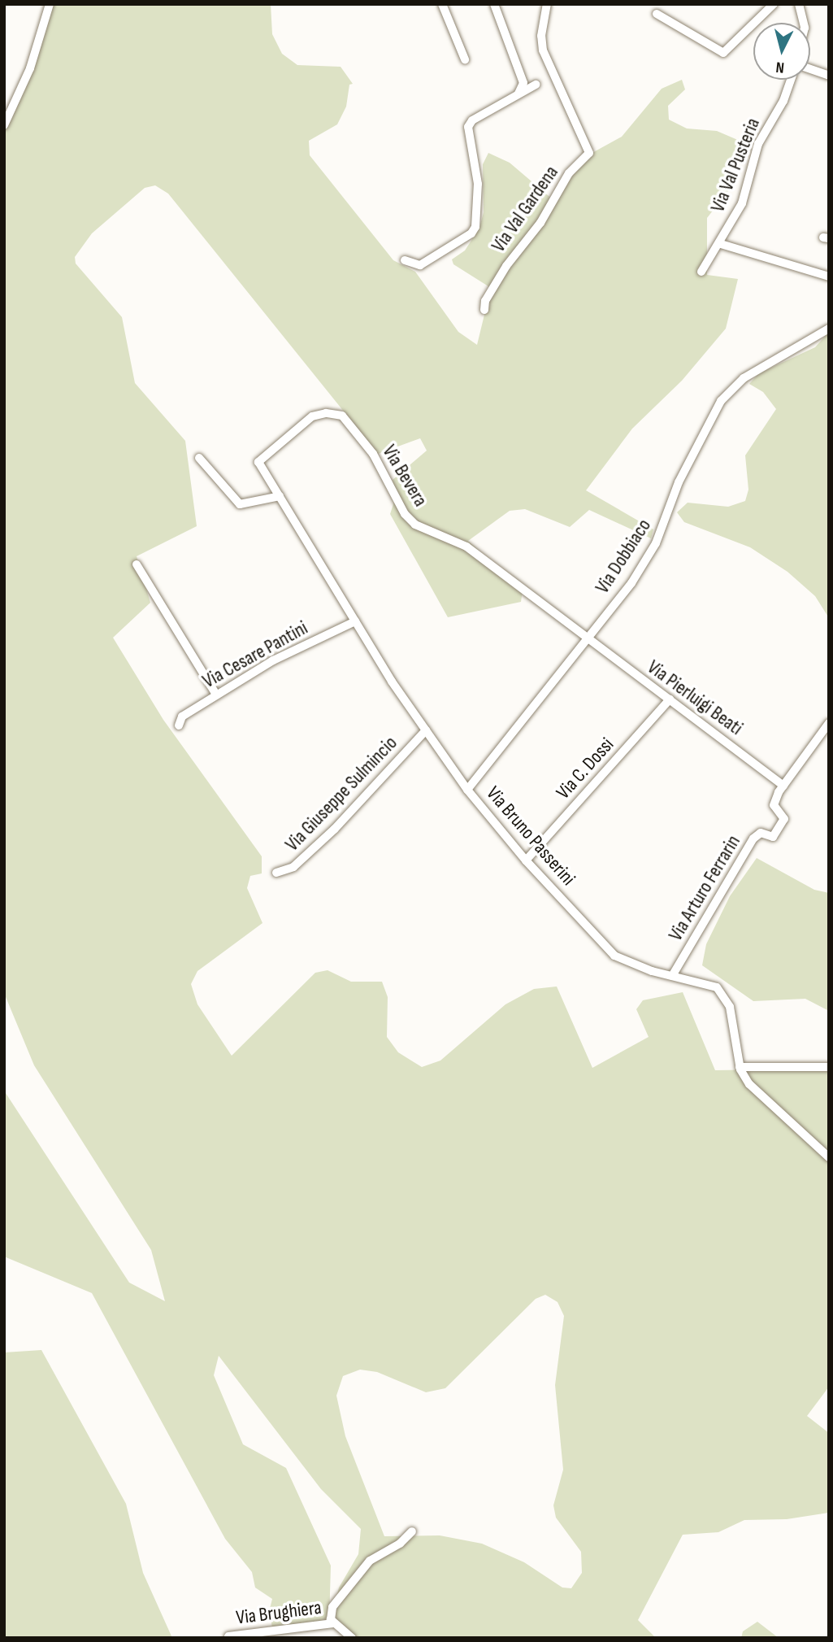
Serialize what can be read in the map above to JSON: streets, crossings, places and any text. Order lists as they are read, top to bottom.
{
  "streets": {
    "street": [
      "Via Val Pusteria",
      "Via Val Gardena",
      "Via Bevera",
      "Via Dobbiaco",
      "Via Cesare Pantini",
      "Via Pierluigi Beati",
      "Via C. Dossi",
      "Via Giuseppe Sulmincio",
      "Via Bruno Passerini",
      "Via Arturo Ferrarin",
      "Via Brughiera"
    ]
  },
  "crossings": [
    ["Via Bevera", "Via Dobbiaco"],
    ["Via Bevera", "Via Pierluigi Beati"],
    ["Via Bevera", "Via Bruno Passerini"],
    ["Via Dobbiaco", "Via Pierluigi Beati"],
    ["Via Dobbiaco", "Via Bruno Passerini"],
    ["Via Cesare Pantini", "Via Bruno Passerini"],
    ["Via Pierluigi Beati", "Via C. Dossi"],
    ["Via Pierluigi Beati", "Via Arturo Ferrarin"],
    ["Via C. Dossi", "Via Bruno Passerini"],
    ["Via Giuseppe Sulmincio", "Via Bruno Passerini"],
    ["Via Bruno Passerini", "Via Arturo Ferrarin"]
  ],
  "north": "bottom"
}
